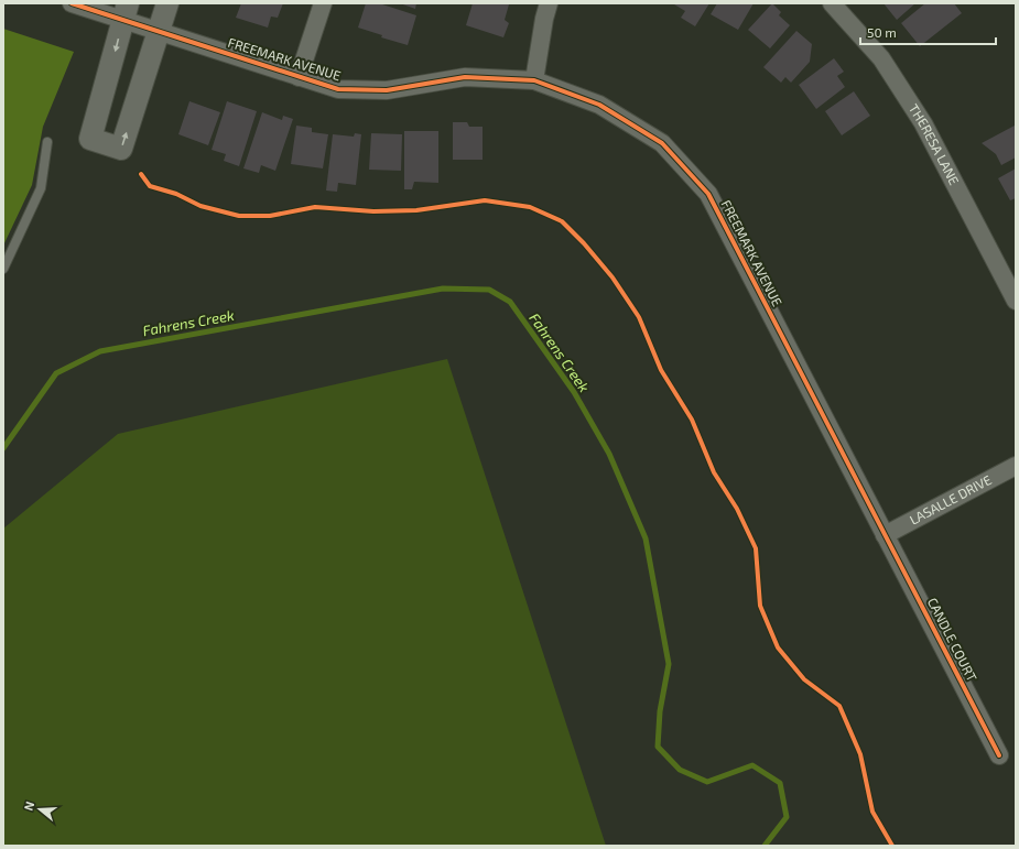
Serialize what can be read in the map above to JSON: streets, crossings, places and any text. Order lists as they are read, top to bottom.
{
  "streets": {
    "street": [
      "FREEMARK AVENUE",
      "THERESA LANE",
      "LASALLE DRIVE",
      "CANDLE COURT"
    ]
  },
  "crossings": [
    ["FREEMARK AVENUE", "LASALLE DRIVE"],
    ["FREEMARK AVENUE", "CANDLE COURT"],
    ["LASALLE DRIVE", "CANDLE COURT"]
  ],
  "water": ["Fahrens Creek"],
  "scale_bar": "50 m",
  "north": "left"
}
